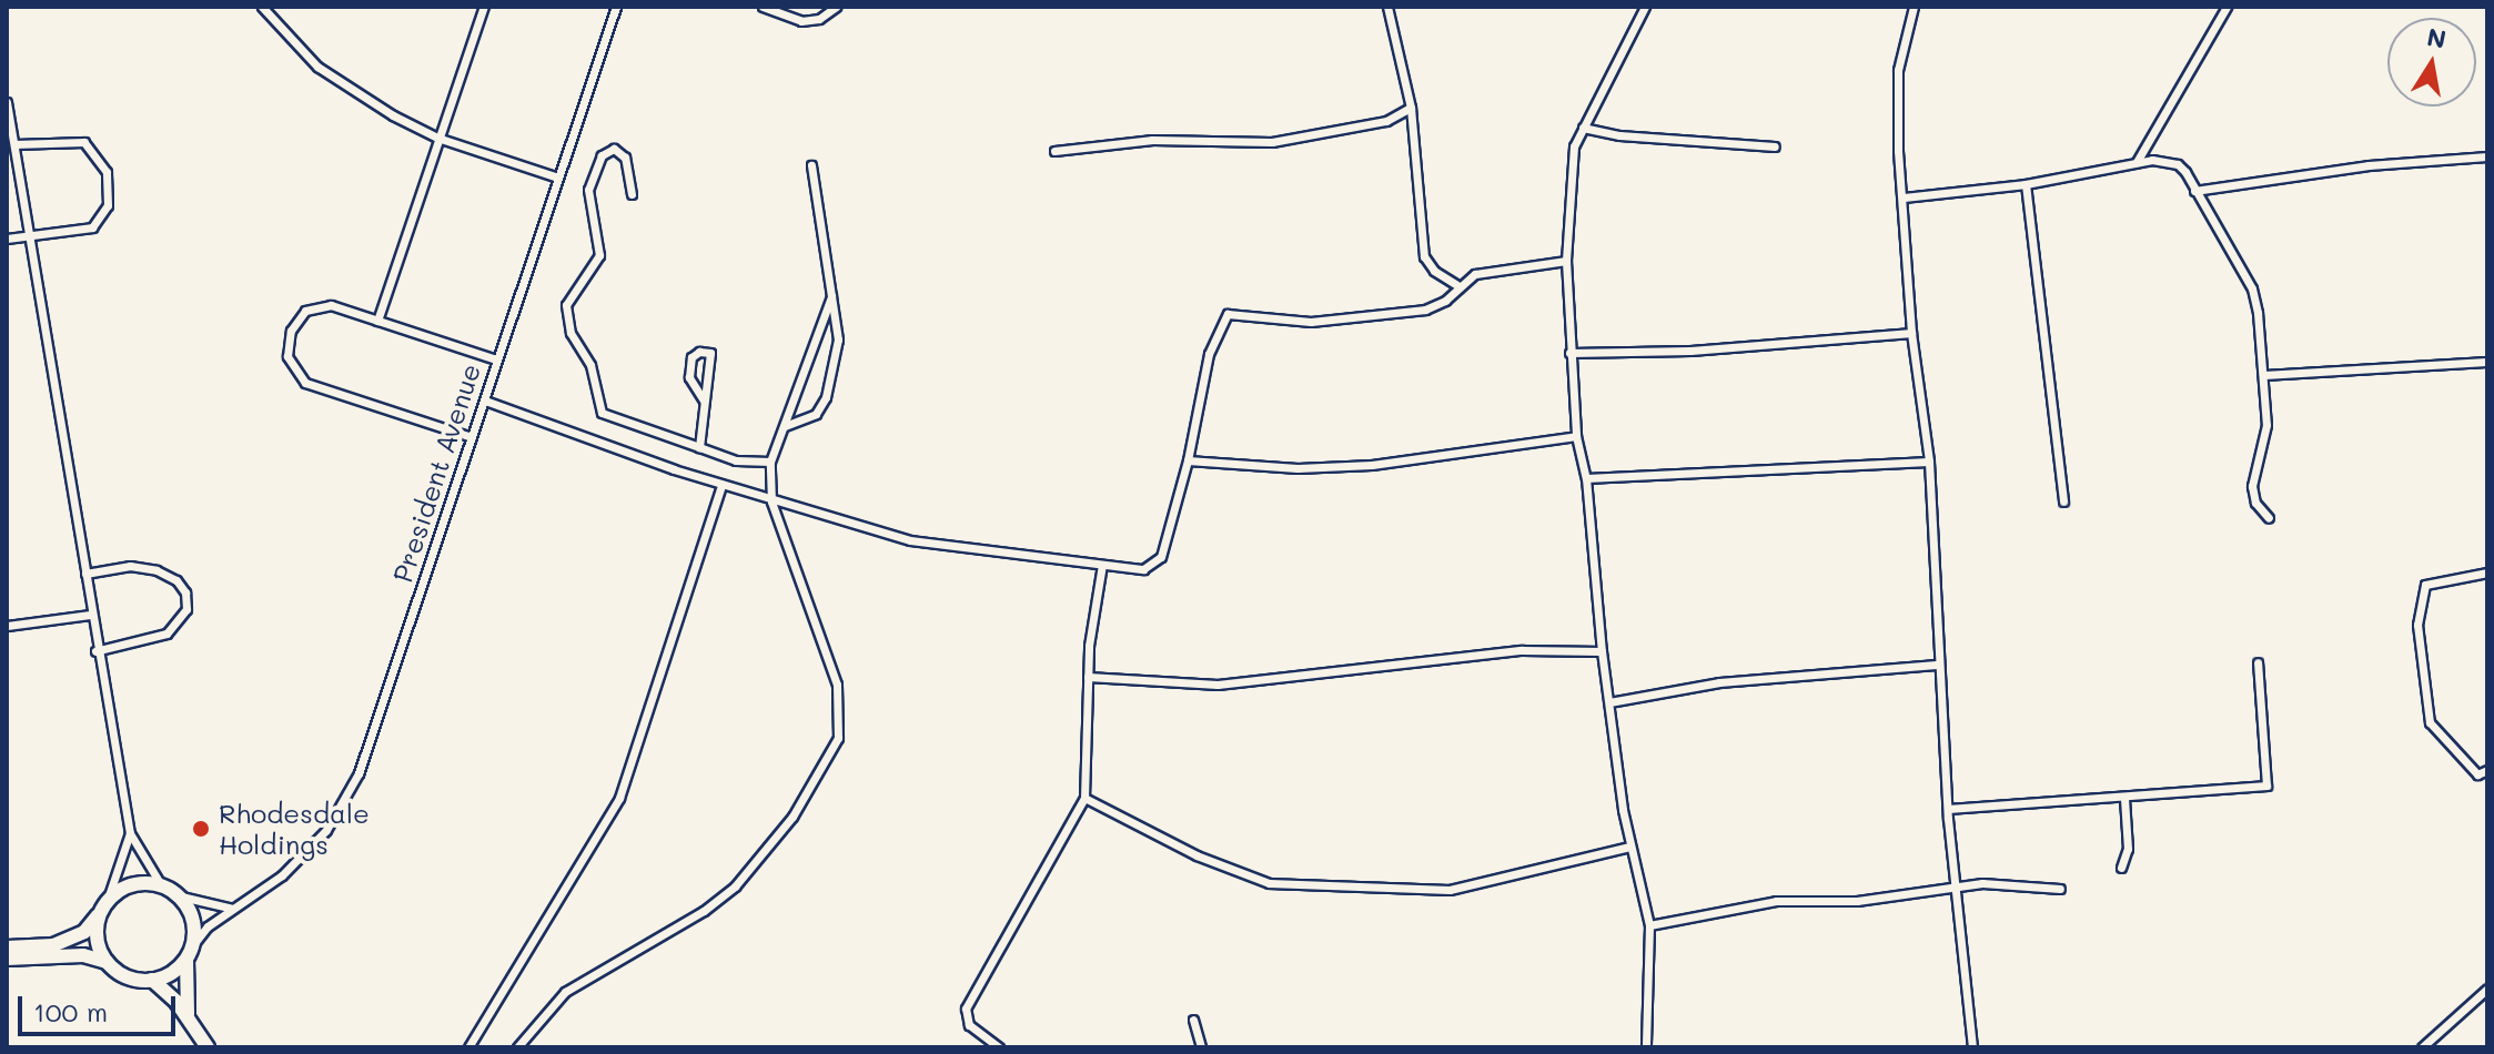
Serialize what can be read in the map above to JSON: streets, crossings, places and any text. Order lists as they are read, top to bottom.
{
  "streets": {
    "street": ["President Avenue"]
  },
  "places": ["Rhodesdale Holdings"],
  "scale_bar": "100 m",
  "north": "top"
}
